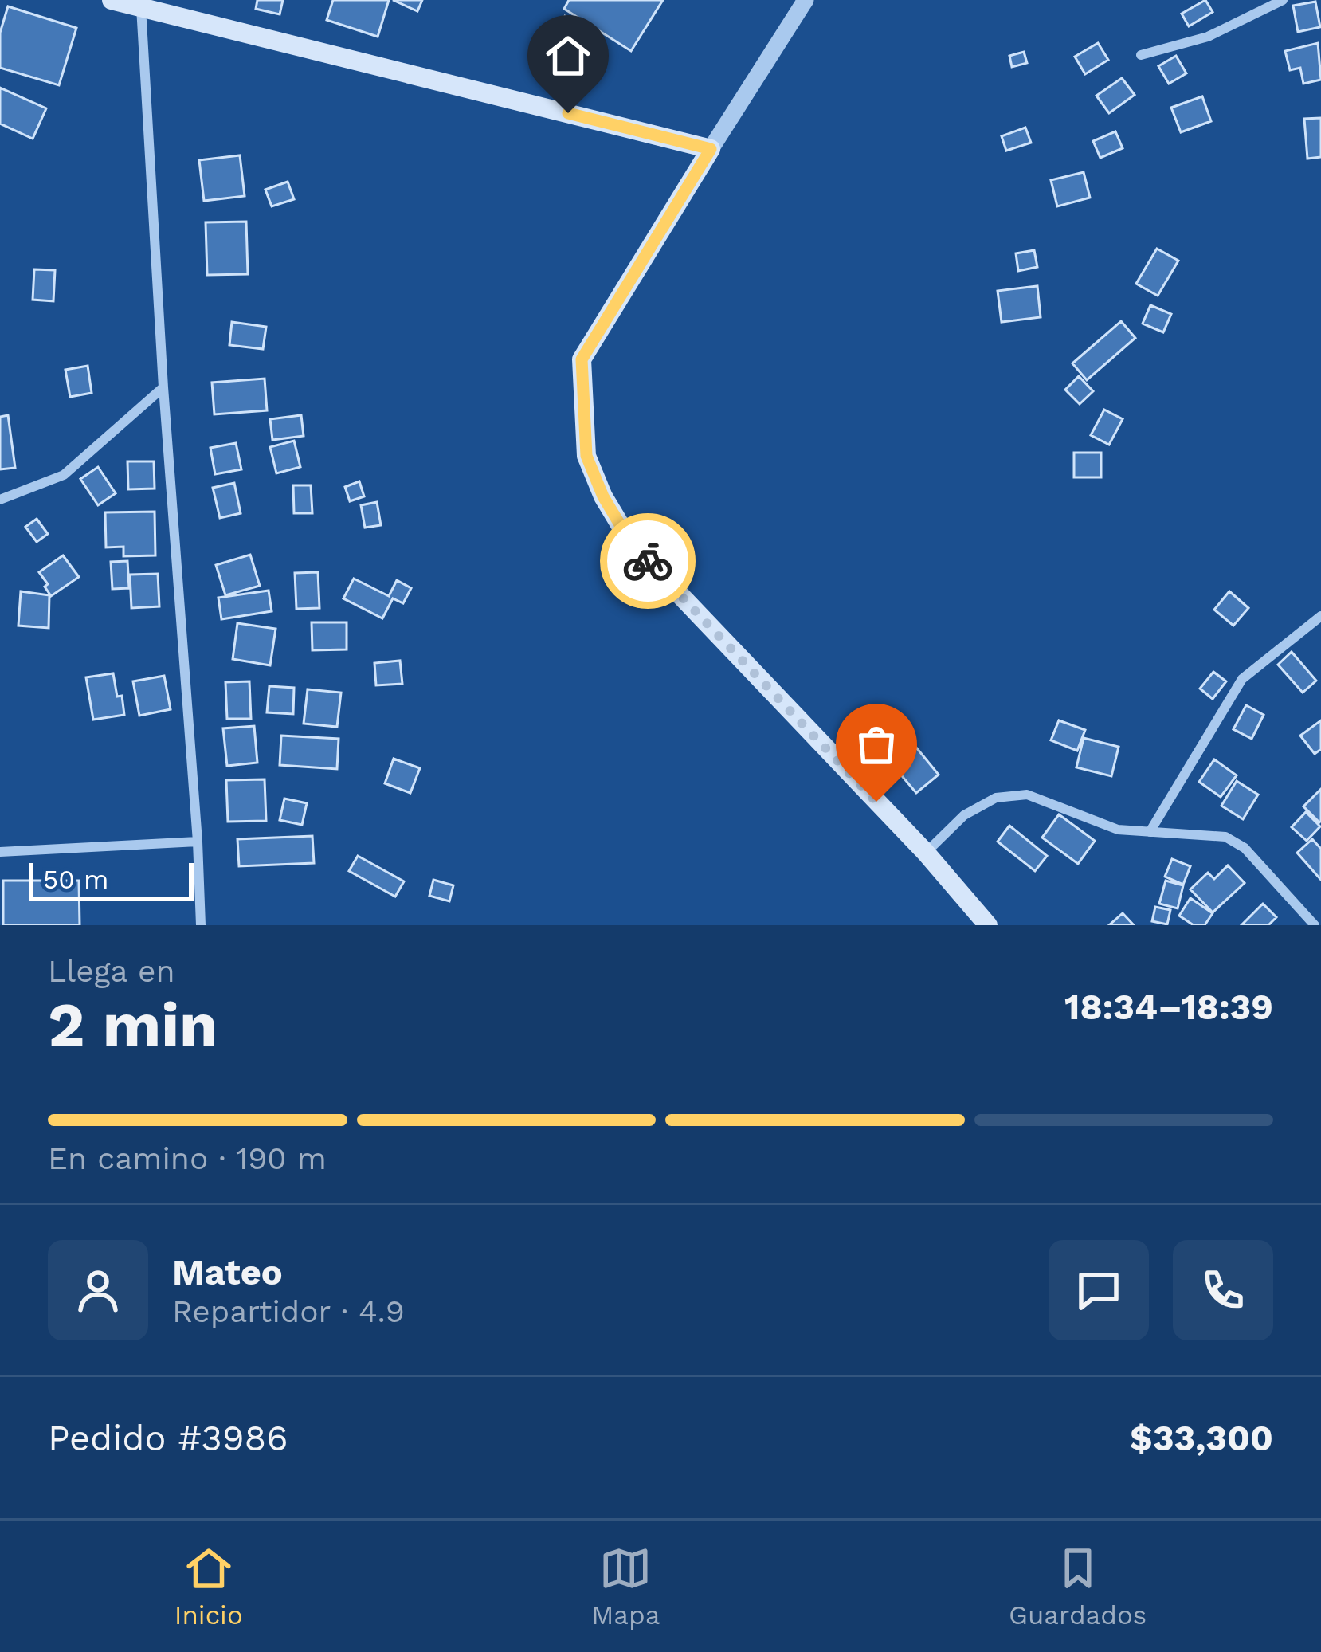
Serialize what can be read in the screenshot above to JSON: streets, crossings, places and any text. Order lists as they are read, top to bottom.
{
  "scale_bar": "50 m",
  "page": {
    "scale": "50 m",
    "heading": ["2 min", "Llega en", "18:34–18:39"],
    "panel": [
      "Mateo",
      "Repartidor · 4.9",
      "Pedido #3986",
      "$33,300"
    ],
    "bar": "En camino · 190 m",
    "tabs": ["Inicio", "Mapa", "Guardados"]
  }
}
